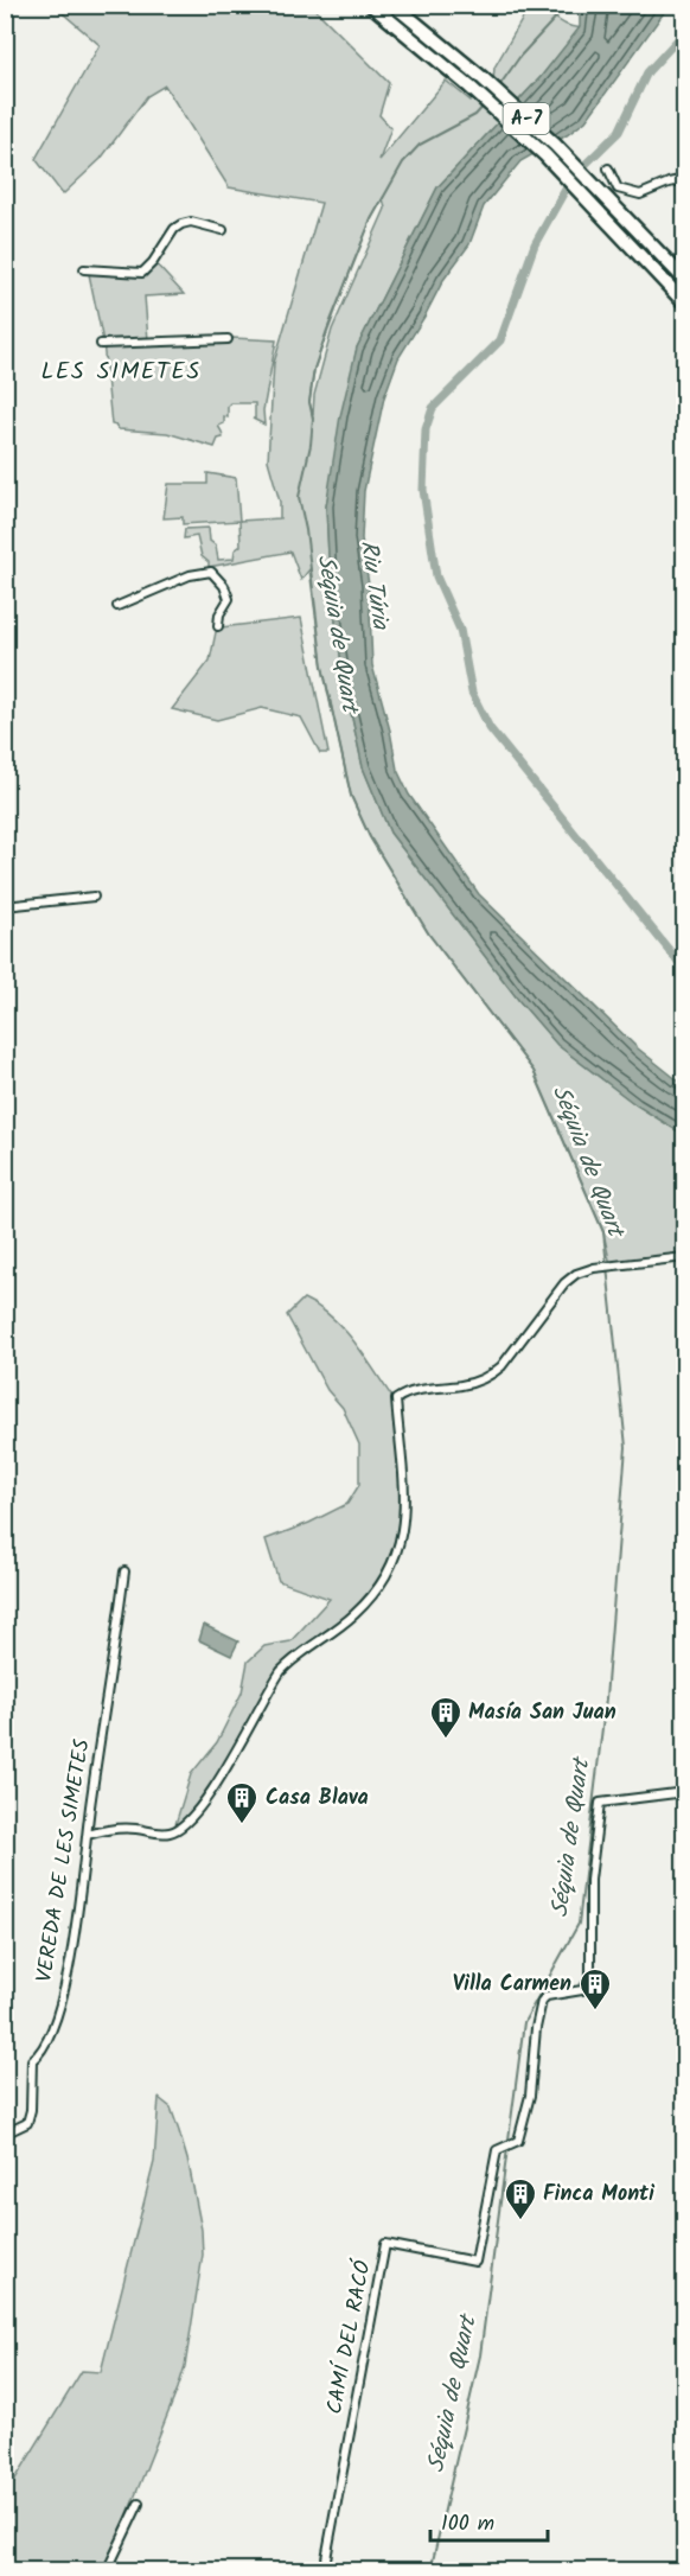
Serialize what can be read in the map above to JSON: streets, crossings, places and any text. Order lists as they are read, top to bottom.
{
  "streets": {
    "highway": ["A-7"],
    "street": ["VEREDA DE LES SIMETES", "CAMÍ DEL RACÓ"]
  },
  "districts": ["LES SIMETES"],
  "water": ["Riu Túria", "Séquia de Quart"],
  "places": {
    "building": [
      "Masía San Juan",
      "Casa Blava",
      "Villa Carmen",
      "Finca Monti"
    ]
  },
  "scale_bar": "100 m"
}
